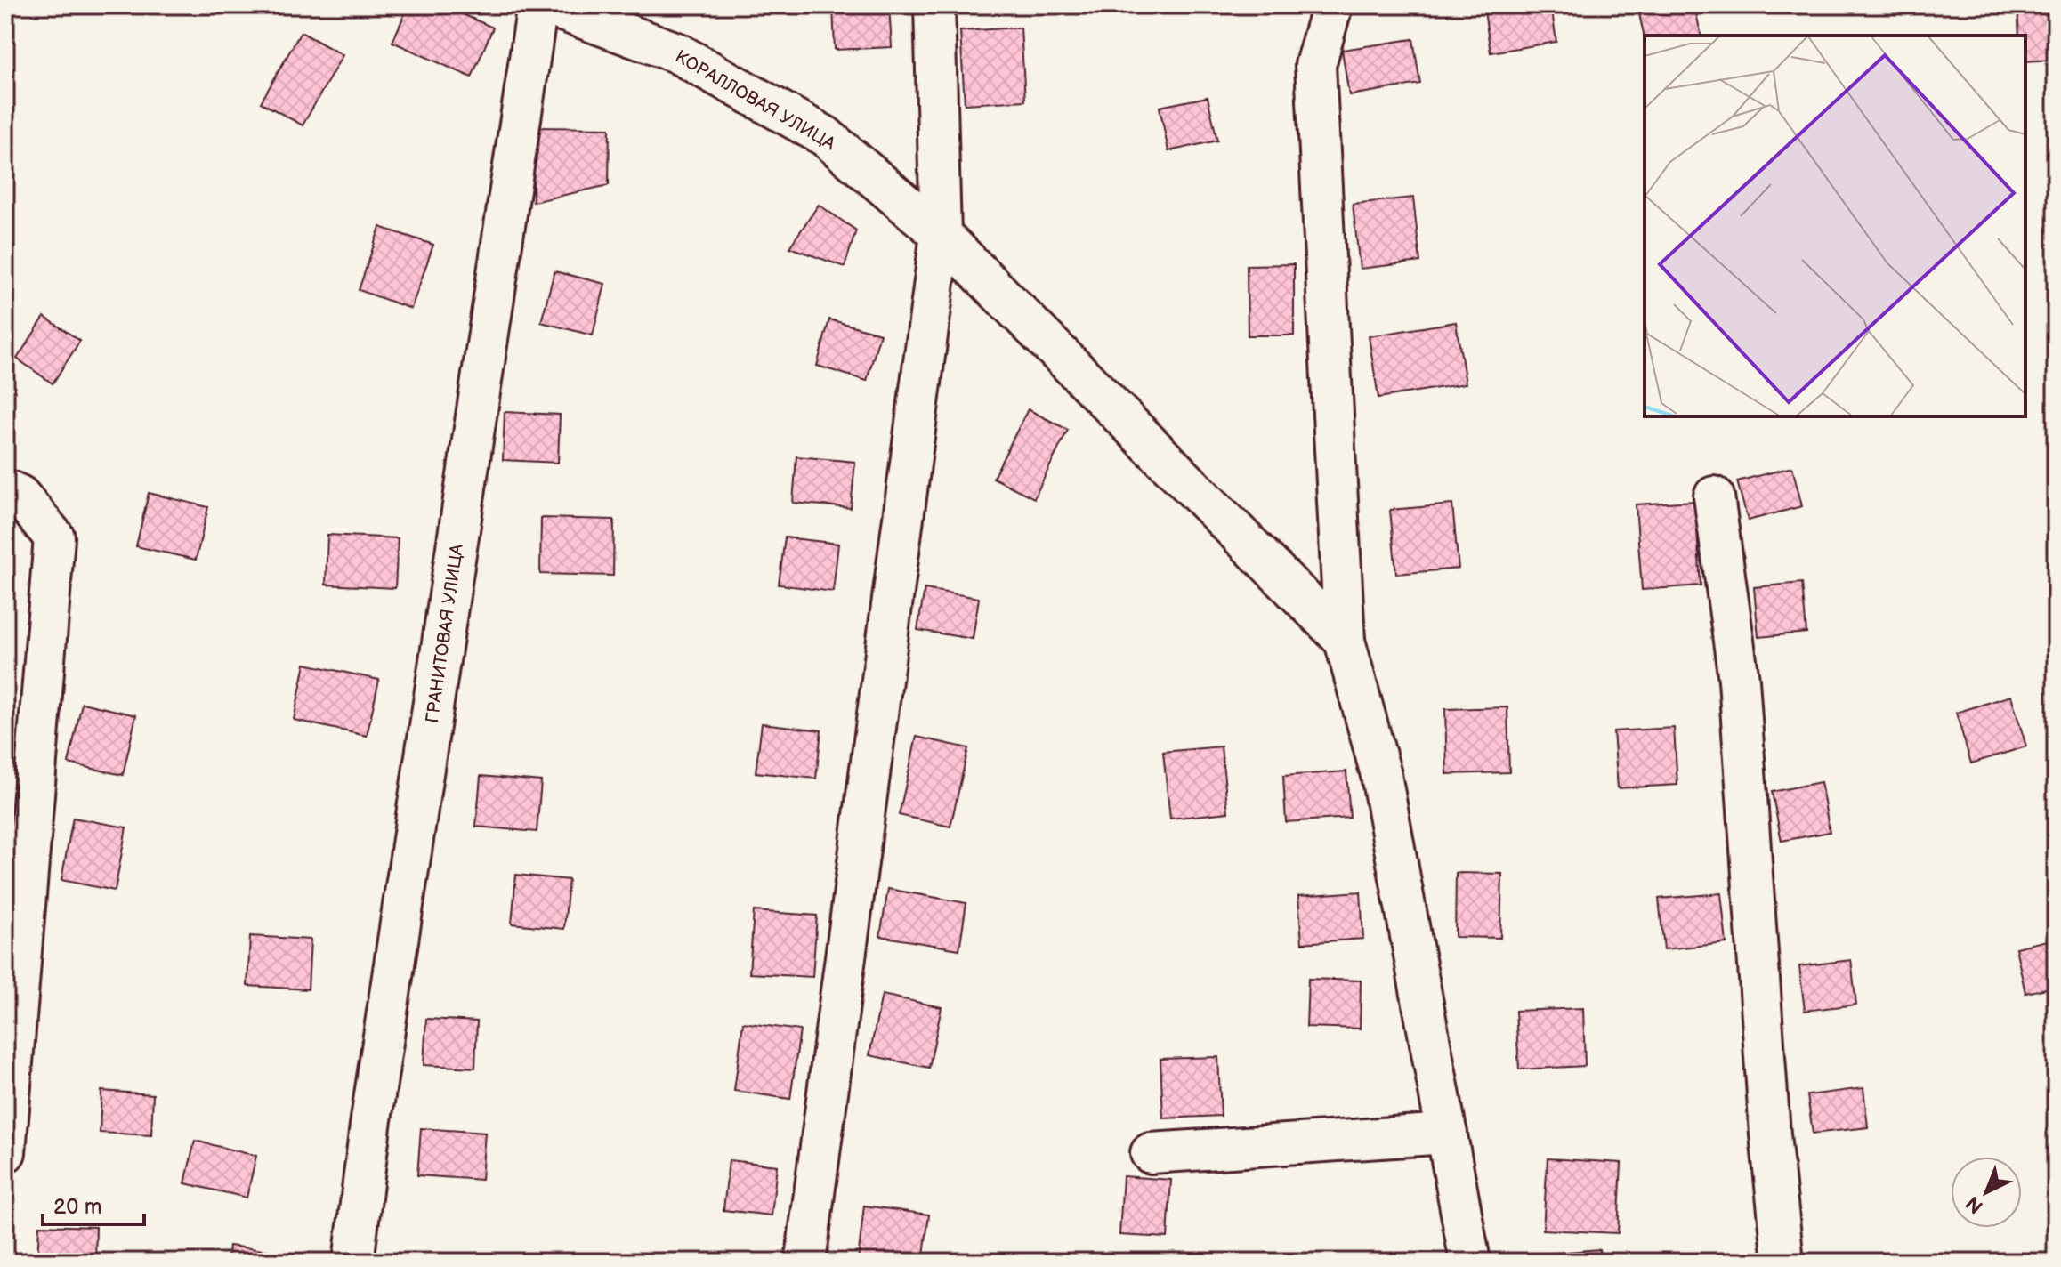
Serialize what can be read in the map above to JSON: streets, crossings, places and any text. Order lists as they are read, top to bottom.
{
  "streets": {
    "street": ["КОРАЛЛОВАЯ УЛИЦА", "ГРАНИТОВАЯ УЛИЦА"]
  },
  "scale_bar": "20 m",
  "north": "bottom left"
}
